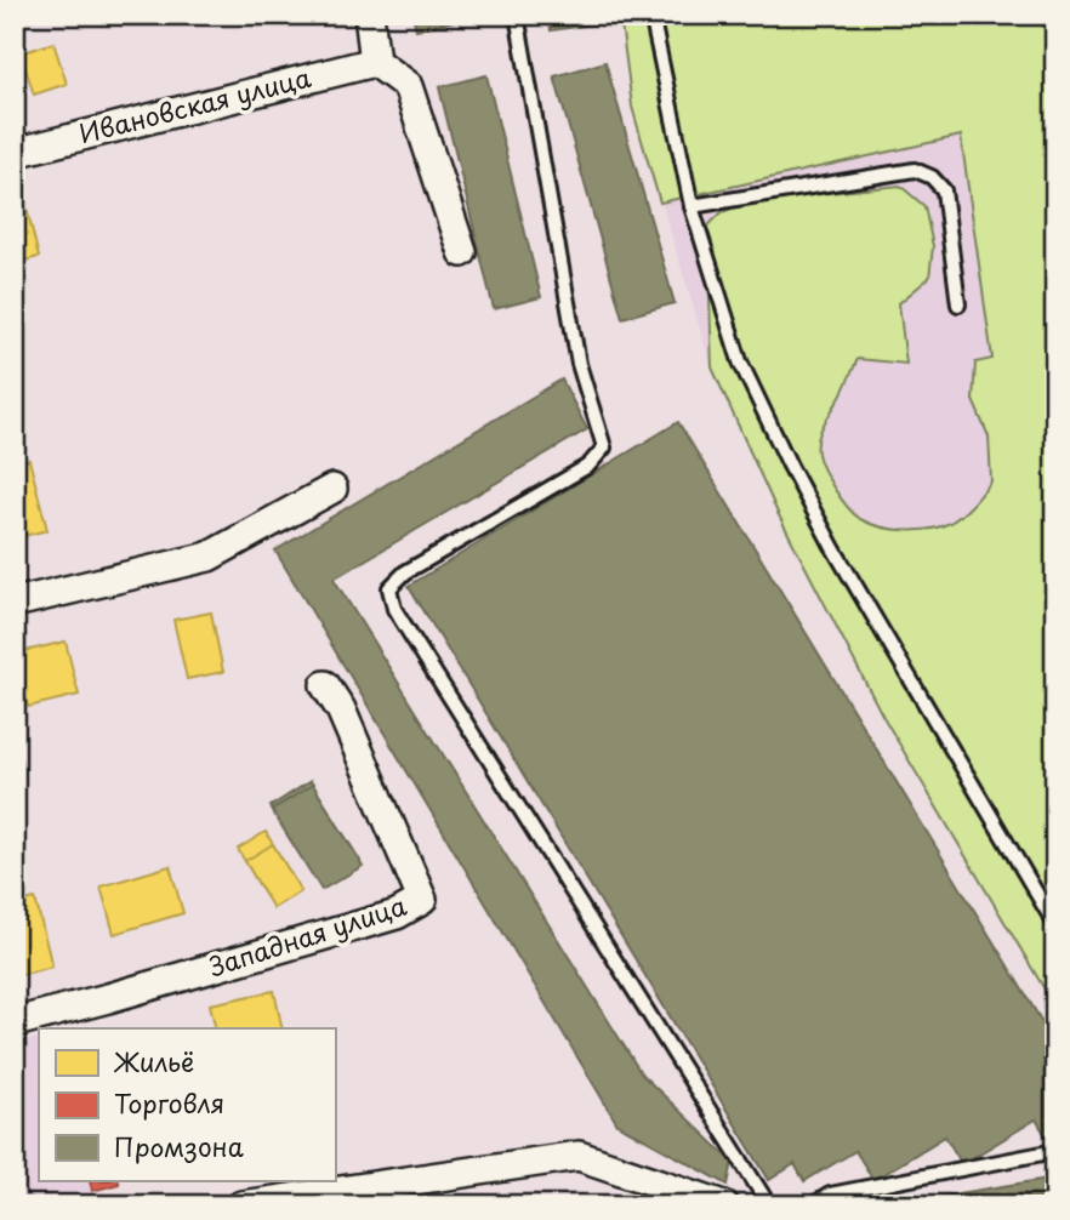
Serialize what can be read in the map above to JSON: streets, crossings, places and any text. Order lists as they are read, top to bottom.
{
  "streets": {
    "street": ["Ивановская улица", "Западная улица"]
  },
  "legend": ["Жильё", "Торговля", "Промзона"]
}
